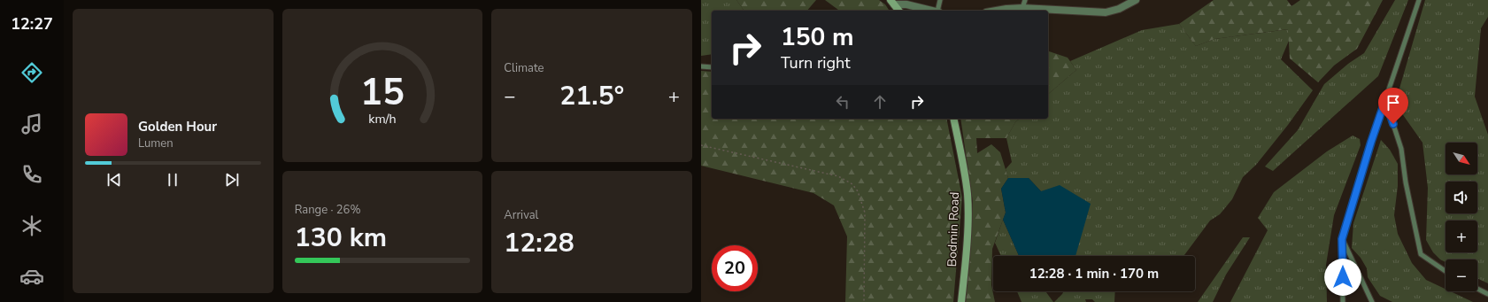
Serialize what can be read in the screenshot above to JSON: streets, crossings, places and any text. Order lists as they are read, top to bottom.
{
  "streets": {
    "main road": ["Bodmin Road"]
  },
  "north": "bottom right",
  "page": {
    "tabs": "12:27",
    "tile": [
      "Climate",
      ["Range · 26%", "130 km"],
      ["Arrival", "12:28"]
    ],
    "turn": ["150 m", "Turn right"],
    "heat": ["−", "21.5°", "+"],
    "song": ["Golden Hour", "Lumen"],
    "map_buttons": ["+", "−"],
    "limit": "20",
    "trip": "12:28 · 1 min · 170 m",
    "gauge": ["15", "km/h"]
  }
}
